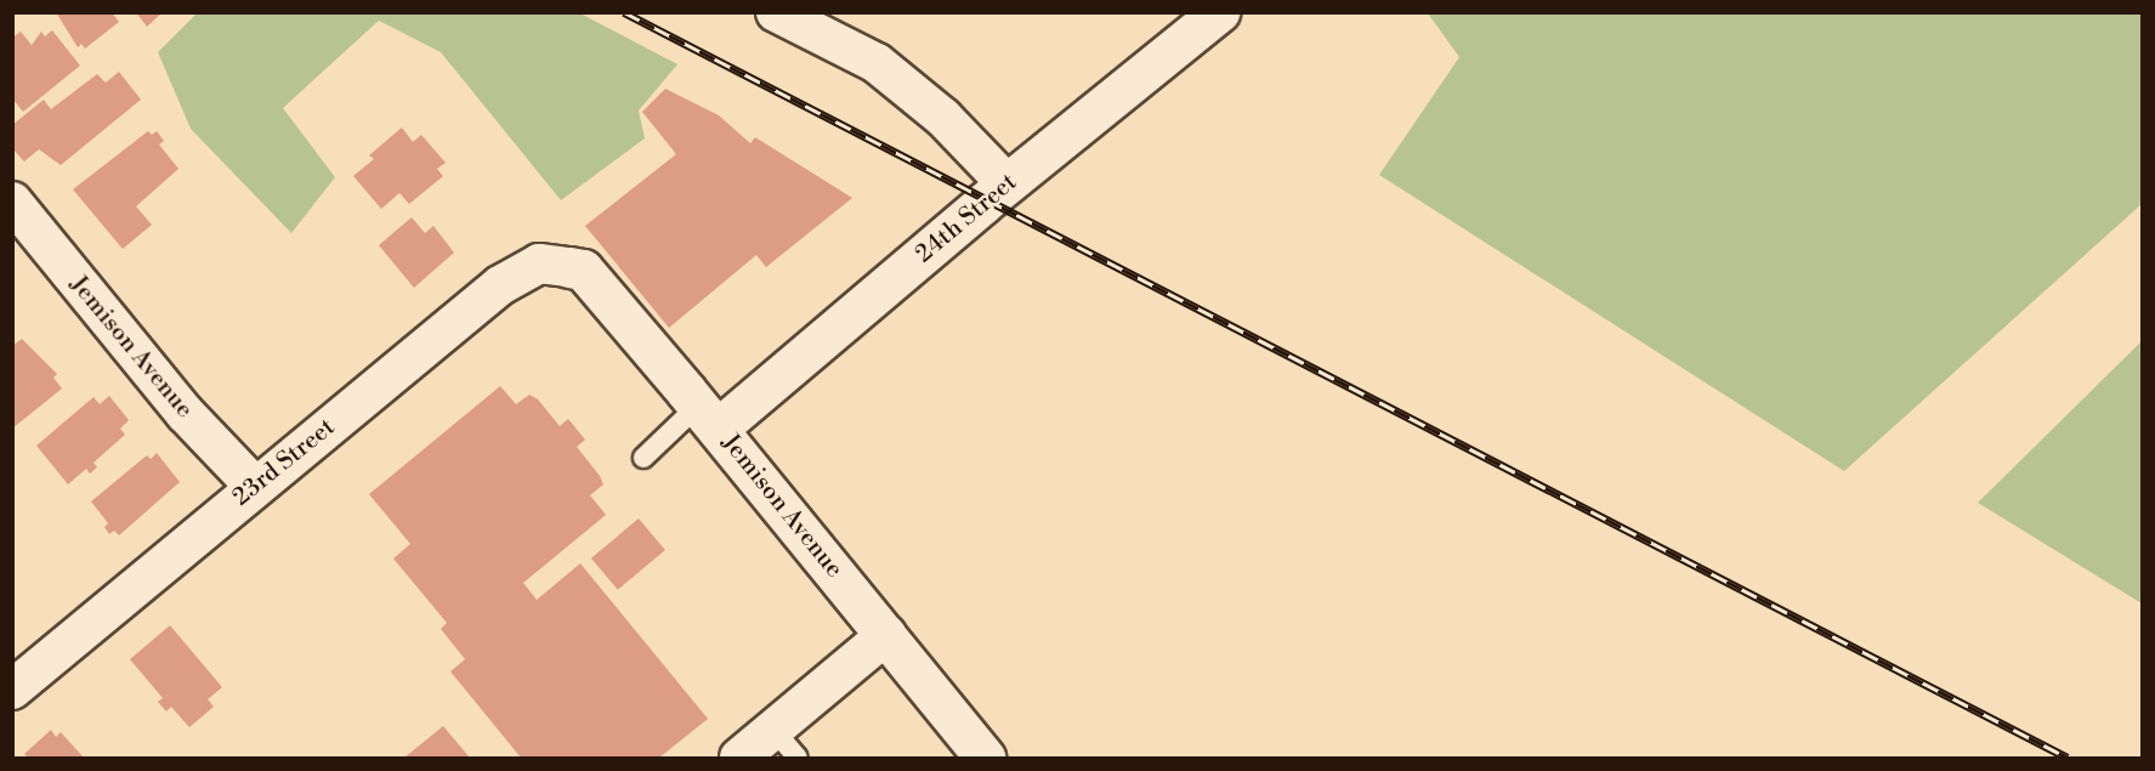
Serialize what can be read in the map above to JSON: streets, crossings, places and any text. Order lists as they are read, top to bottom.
{
  "streets": {
    "street": ["24th Street", "Jemison Avenue", "23rd Street"]
  },
  "crossings": [
    ["24th Street", "Jemison Avenue"],
    ["Jemison Avenue", "23rd Street"]
  ]
}
